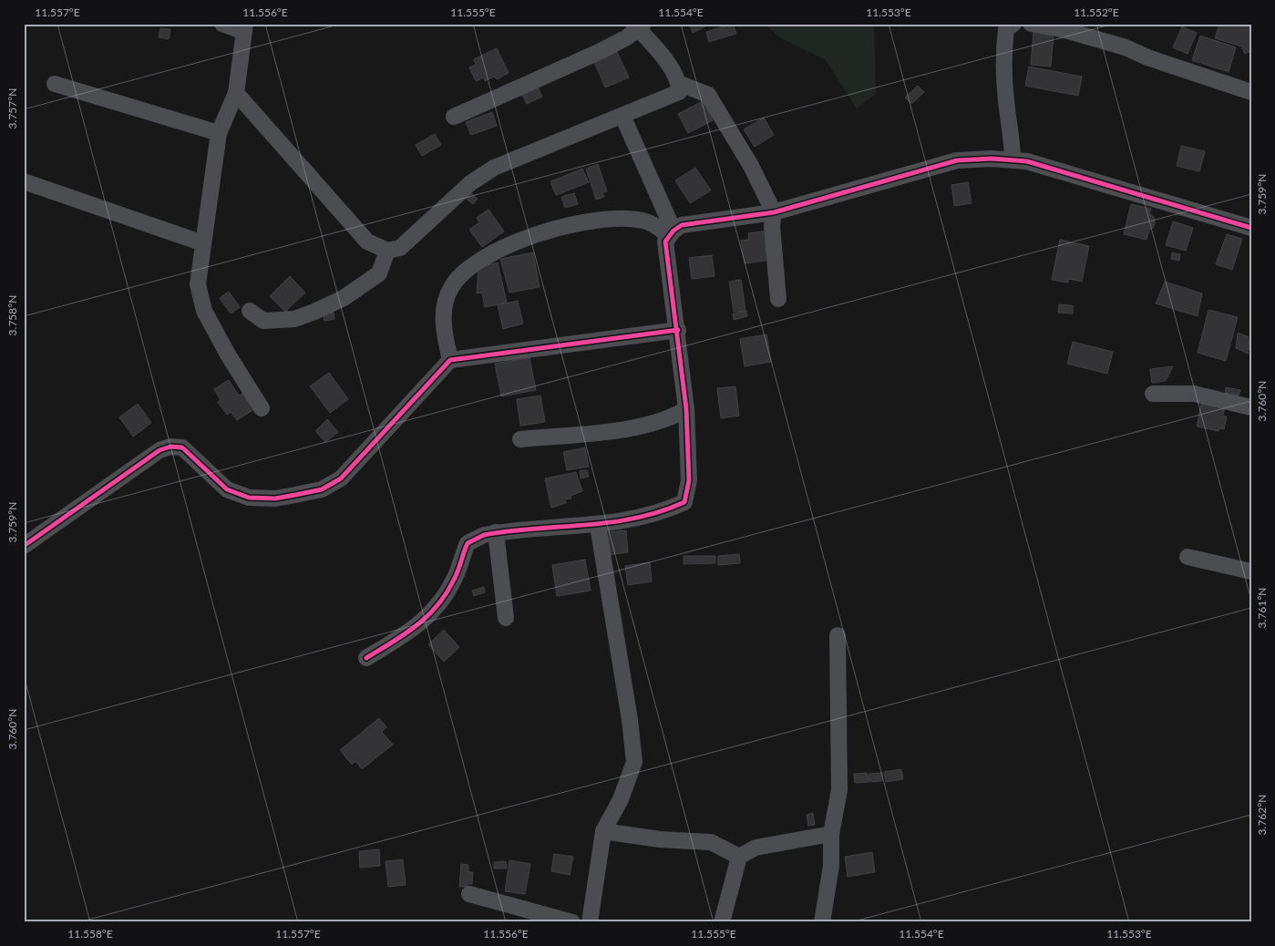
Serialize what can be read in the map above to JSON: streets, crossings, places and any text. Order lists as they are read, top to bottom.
{
  "coordinates": [
    "11.557°E",
    "11.556°E",
    "11.555°E",
    "11.554°E",
    "11.553°E",
    "11.552°E",
    "3.757°N",
    "3.759°N",
    "3.758°N",
    "3.760°N",
    "3.761°N",
    "3.762°N",
    "11.558°E"
  ]
}
